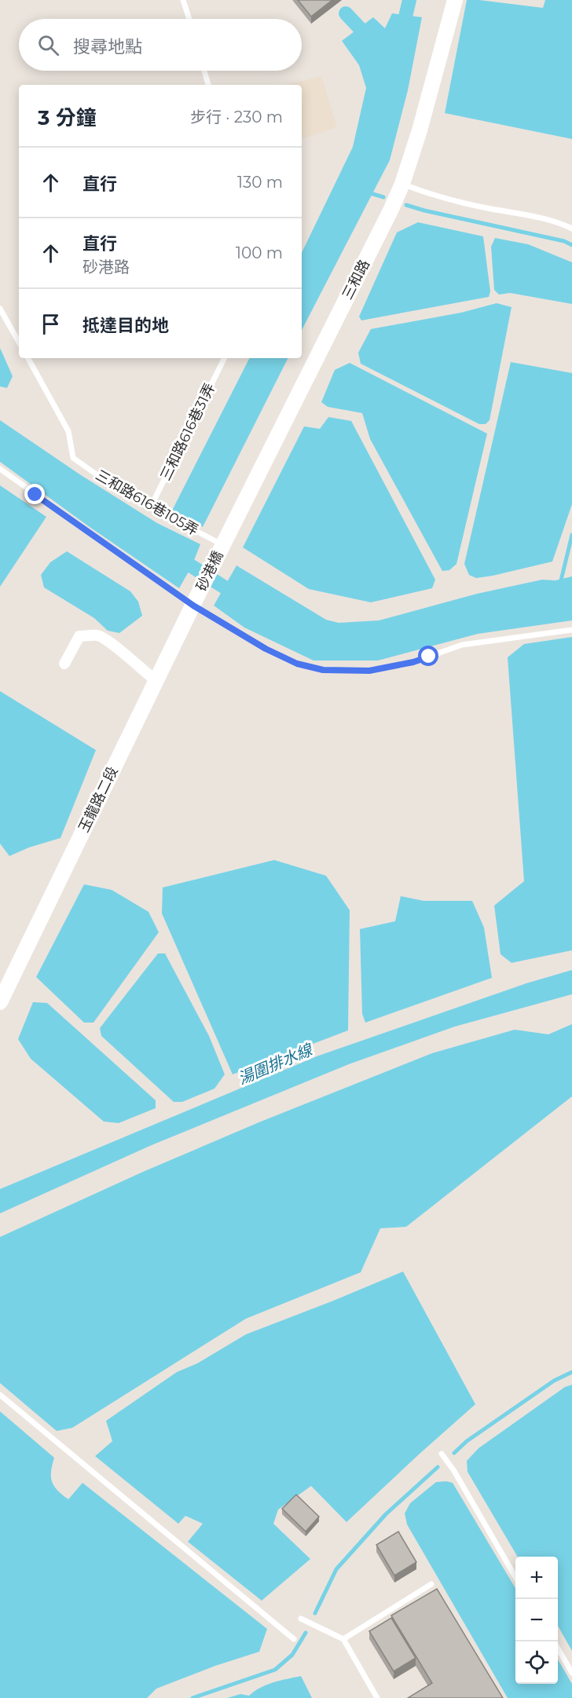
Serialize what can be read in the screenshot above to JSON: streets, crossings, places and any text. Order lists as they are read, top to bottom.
{
  "streets": {
    "main road": ["三和路", "砂港橋", "玉龍路二段"],
    "lane": ["三和路616巷31弄", "三和路616巷105弄"]
  },
  "crossings": [
    ["三和路", "三和路616巷105弄"],
    ["三和路", "砂港橋"],
    ["三和路616巷31弄", "三和路616巷105弄"],
    ["三和路616巷105弄", "砂港橋"],
    ["砂港橋", "玉龍路二段"]
  ],
  "water": ["湯圍排水線"],
  "page": {
    "search": "搜尋地點",
    "heading": ["3 分鐘", "步行 · 230 m"],
    "list": [
      ["直行", "130 m"],
      ["直行", "砂港路", "100 m"],
      "抵達目的地"
    ],
    "map_buttons": ["+", "−"]
  }
}
